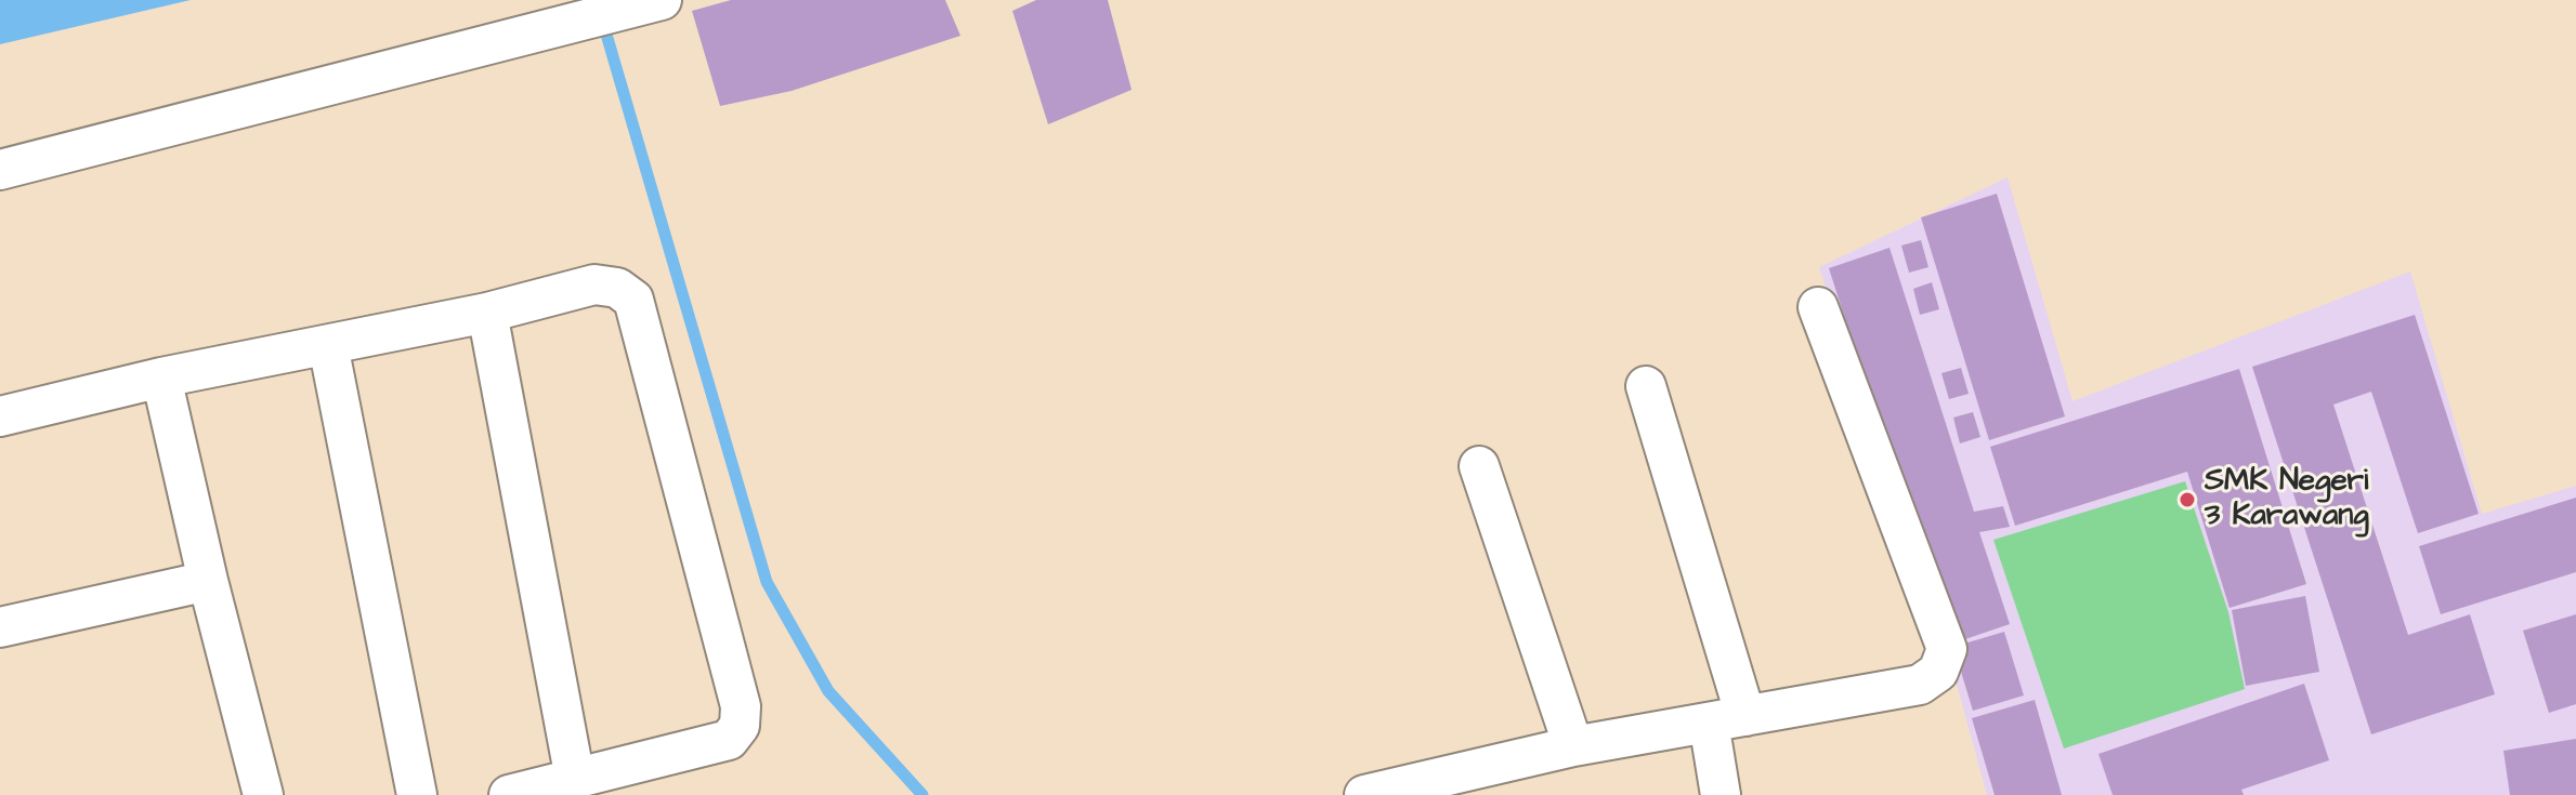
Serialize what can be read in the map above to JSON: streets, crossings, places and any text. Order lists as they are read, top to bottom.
{
  "places": ["SMK Negeri 3 Karawang"]
}
